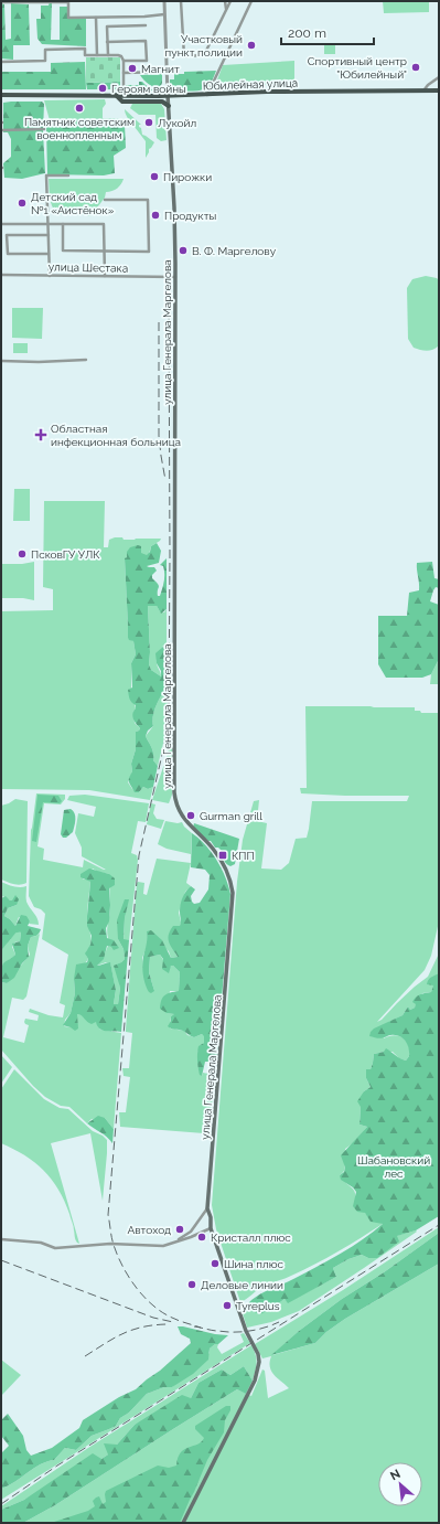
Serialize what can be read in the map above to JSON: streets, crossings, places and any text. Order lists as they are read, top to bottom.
{
  "streets": {
    "main road": ["Юбилейная улица", "улица Генерала Маргелова"],
    "street": ["улица Шестака"]
  },
  "crossings": [
    ["Юбилейная улица", "улица Генерала Маргелова"],
    ["улица Шестака", "улица Генерала Маргелова"]
  ],
  "parks": ["Шабановский лес"],
  "places": {
    "other": [
      "Участковый пункт полиции",
      "Спортивный центр \"Юбилейный\"",
      "Магнит",
      "Героям войны",
      "Памятник советским военнопленным",
      "Лукойл",
      "Пирожки",
      "Детский сад №1 «Аистёнок»",
      "Продукты",
      "В. Ф. Маргелову",
      "ПсковГУ УЛК",
      "Gurman grill",
      "Автоход",
      "Кристалл плюс",
      "Шина плюс",
      "Деловые линии",
      "Tyreplus"
    ],
    "health": ["Областная инфекционная больница"],
    "transit": ["КПП"]
  },
  "scale_bar": "200 m",
  "north": "top left"
}
